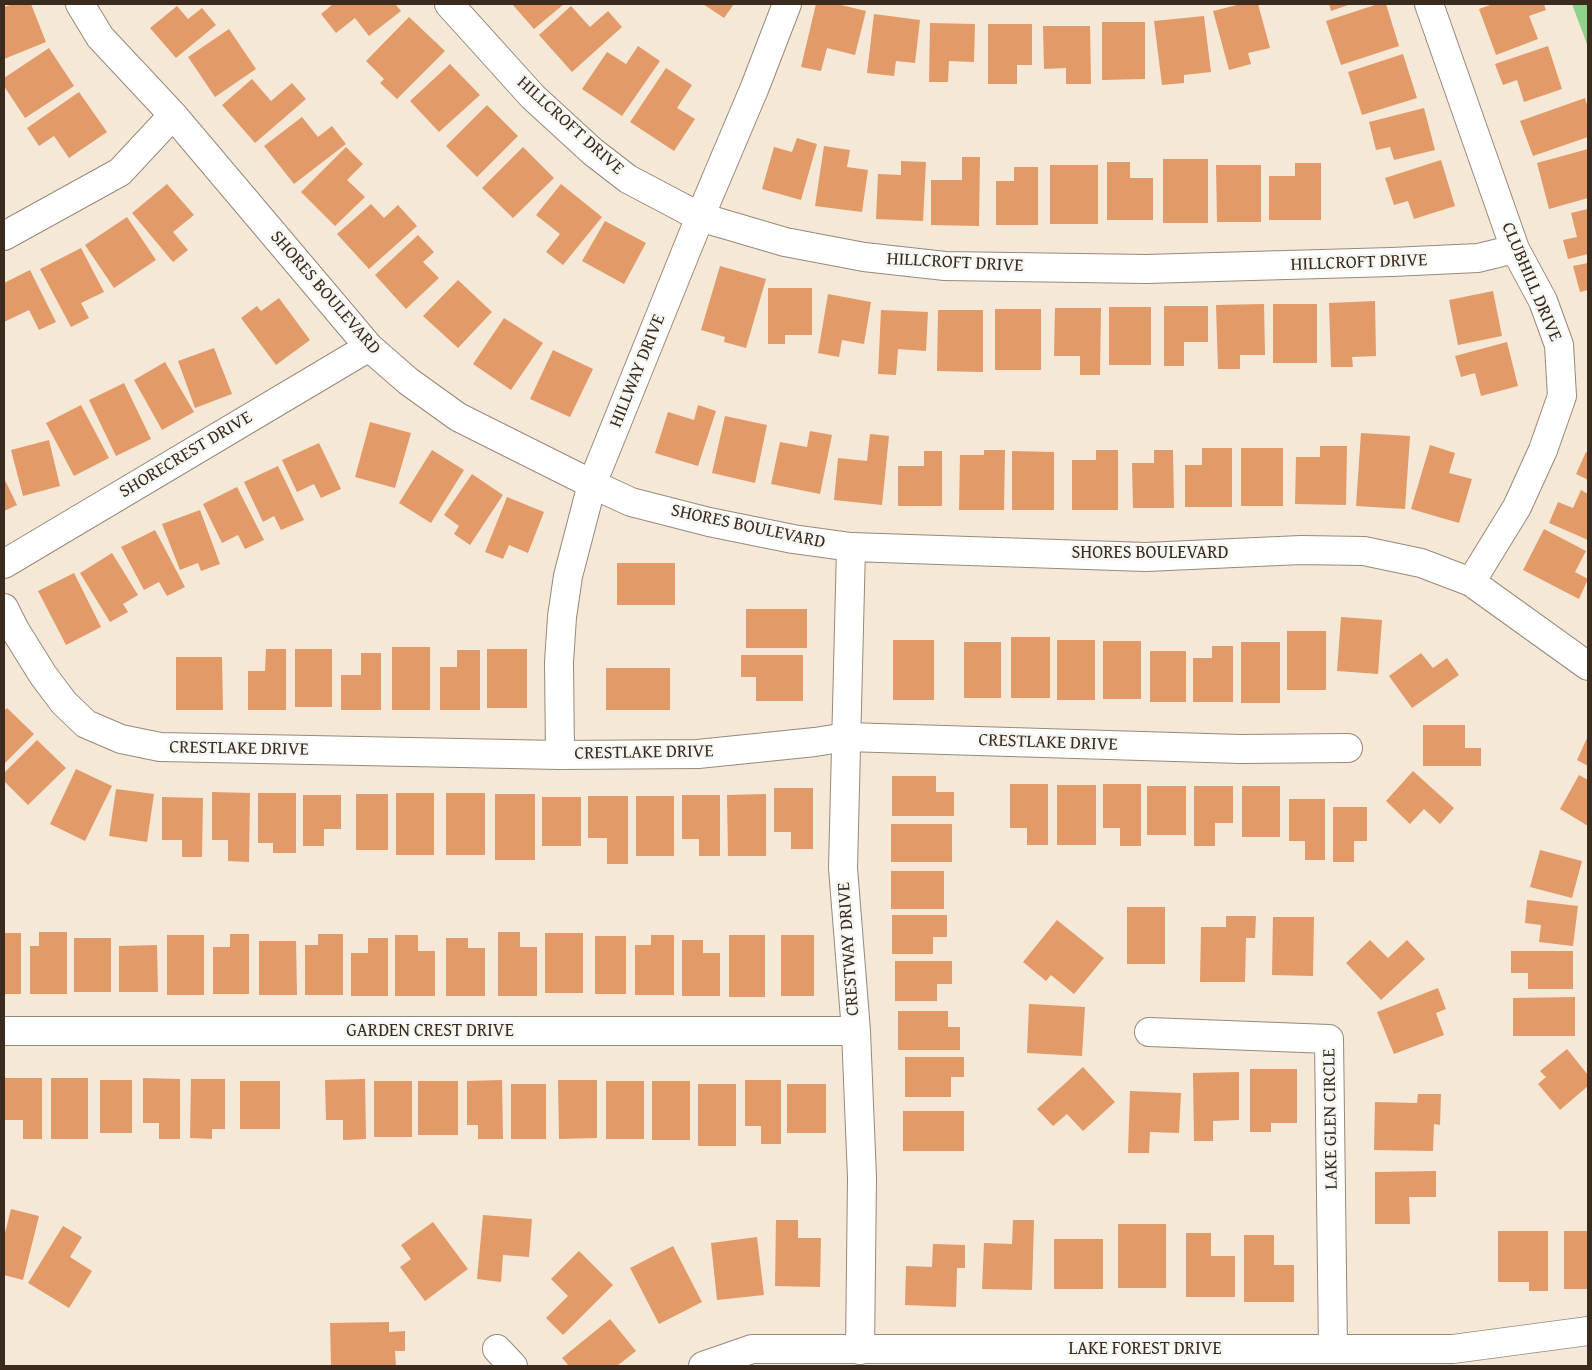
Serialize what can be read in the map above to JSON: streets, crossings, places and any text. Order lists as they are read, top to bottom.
{
  "streets": {
    "street": [
      "HILLCROFT DRIVE",
      "CLUBHILL DRIVE",
      "SHORES BOULEVARD",
      "HILLWAY DRIVE",
      "SHORECREST DRIVE",
      "CRESTLAKE DRIVE",
      "CRESTWAY DRIVE",
      "GARDEN CREST DRIVE",
      "LAKE GLEN CIRCLE",
      "LAKE FOREST DRIVE"
    ]
  },
  "crossings": [
    ["HILLCROFT DRIVE", "CLUBHILL DRIVE"],
    ["HILLCROFT DRIVE", "HILLWAY DRIVE"],
    ["CLUBHILL DRIVE", "SHORES BOULEVARD"],
    ["SHORES BOULEVARD", "HILLWAY DRIVE"],
    ["SHORES BOULEVARD", "SHORECREST DRIVE"],
    ["SHORES BOULEVARD", "CRESTWAY DRIVE"],
    ["HILLWAY DRIVE", "CRESTLAKE DRIVE"],
    ["CRESTLAKE DRIVE", "CRESTWAY DRIVE"],
    ["CRESTWAY DRIVE", "GARDEN CREST DRIVE"],
    ["CRESTWAY DRIVE", "LAKE FOREST DRIVE"],
    ["LAKE GLEN CIRCLE", "LAKE FOREST DRIVE"]
  ]
}
